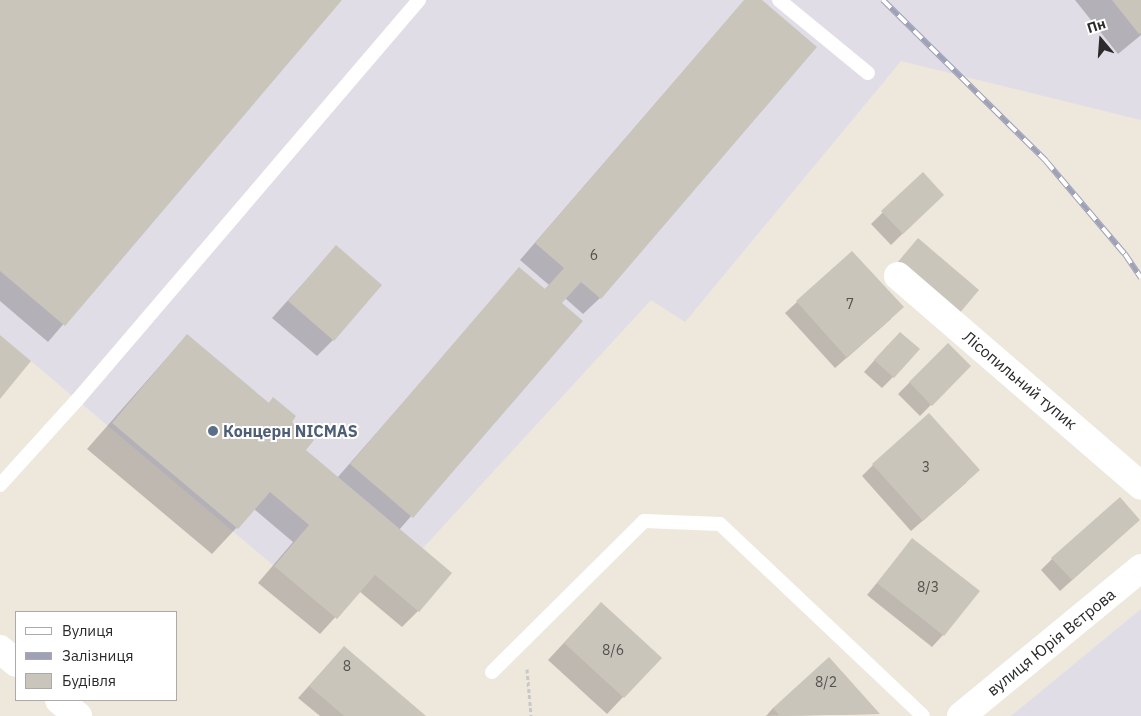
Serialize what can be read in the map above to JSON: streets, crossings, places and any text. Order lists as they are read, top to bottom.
{
  "streets": {
    "street": ["Лісопильний тупик", "вулиця Юрія Вєтрова"]
  },
  "places": ["Концерн NICMAS"],
  "house_numbers": [
    "6",
    "7",
    "3",
    "8/3",
    "8/6",
    "8",
    "8/2"
  ],
  "legend": ["Вулиця", "Залізниця", "Будівля"],
  "north": "top"
}
